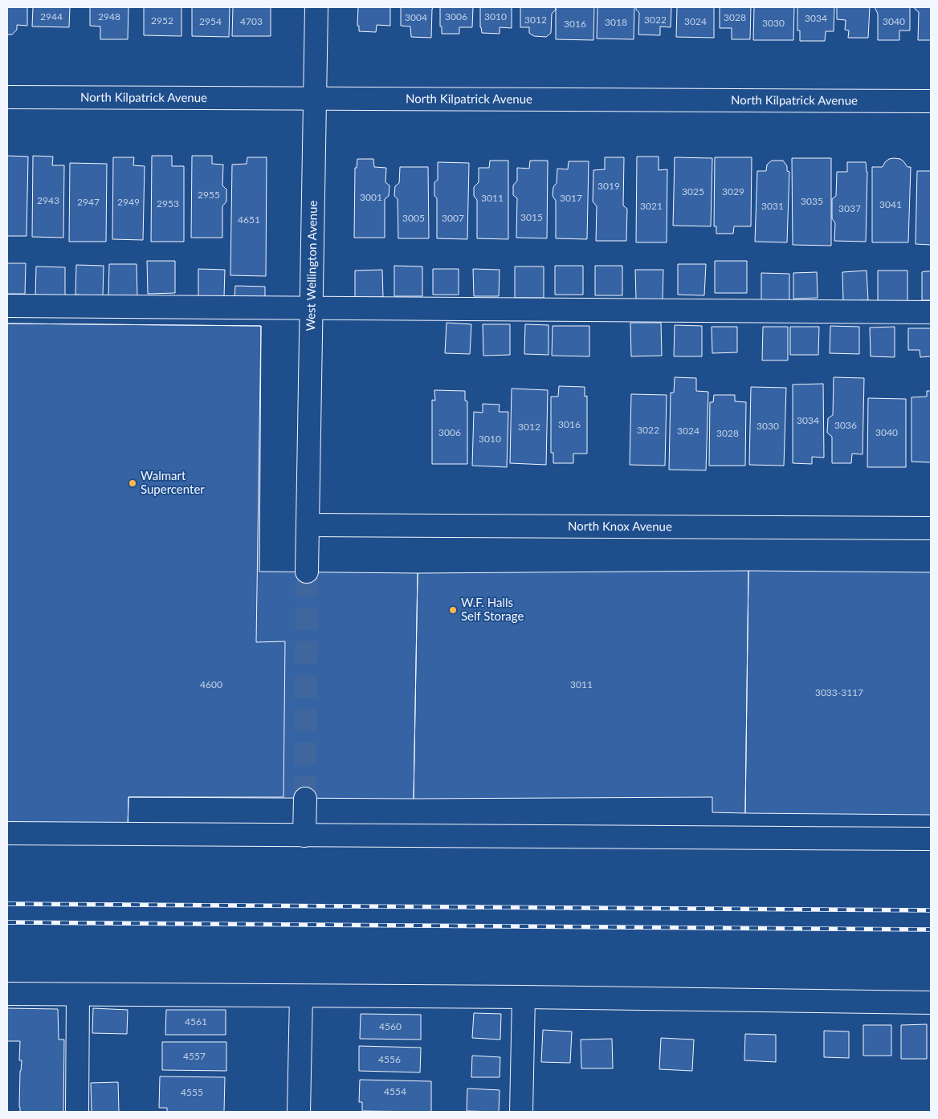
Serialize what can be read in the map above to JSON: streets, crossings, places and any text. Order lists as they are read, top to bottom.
{
  "streets": {
    "street": ["North Kilpatrick Avenue", "West Wellington Avenue", "North Knox Avenue"]
  },
  "crossings": [
    ["North Kilpatrick Avenue", "West Wellington Avenue"],
    ["West Wellington Avenue", "North Knox Avenue"]
  ],
  "places": ["Walmart Supercenter", "W.F. Halls Self Storage"],
  "house_numbers": [
    "2944",
    "2948",
    "3006",
    "3010",
    "3004",
    "3028",
    "3034",
    "3012",
    "3022",
    "2952",
    "2954",
    "4703",
    "3024",
    "3040",
    "3018",
    "3030",
    "3016",
    "3019",
    "3025",
    "3029",
    "2955",
    "3001",
    "3011",
    "3017",
    "2943",
    "3035",
    "2947",
    "2949",
    "2953",
    "3041",
    "3021",
    "3031",
    "3037",
    "3015",
    "3005",
    "3007",
    "4651",
    "3034",
    "3016",
    "3036",
    "3030",
    "3012",
    "3022",
    "3024",
    "3006",
    "3040",
    "3028",
    "3010",
    "4600",
    "3011",
    "3033-3117",
    "4561",
    "4560",
    "4557",
    "4556",
    "4554",
    "4555"
  ]
}
